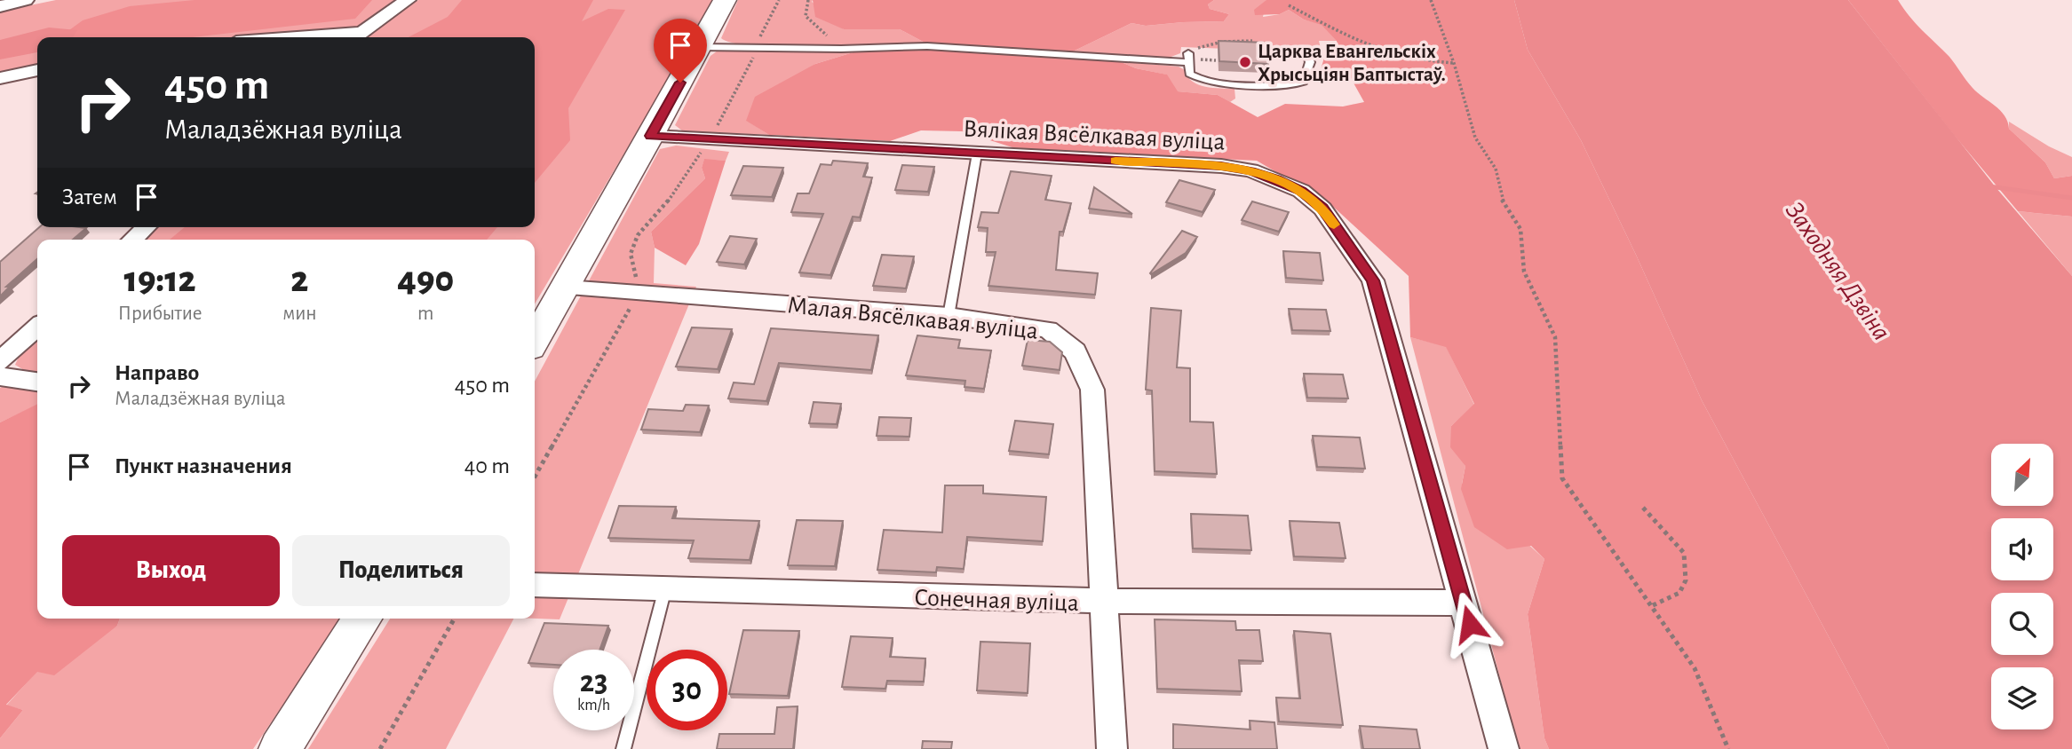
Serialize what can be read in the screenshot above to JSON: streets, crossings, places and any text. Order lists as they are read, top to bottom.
{
  "streets": {
    "street": ["Вялікая Вясёлкавая вуліца", "Малая Вясёлкавая вуліца", "Сонечная вуліца"]
  },
  "crossings": [
    ["Вялікая Вясёлкавая вуліца", "Сонечная вуліца"],
    ["Малая Вясёлкавая вуліца", "Сонечная вуліца"]
  ],
  "water": ["Заходняя Дзвіна"],
  "places": ["Царква Евангельскіх Хрысьціян Баптыстаў."],
  "north": "top right",
  "page": {
    "turn": ["450 m", "Маладзёжная вуліца"],
    "then": "Затем",
    "eta": [
      "19:12",
      "Прибытие",
      "2",
      "мин",
      "490",
      "m"
    ],
    "list": [
      {
        "name": "Направо",
        "note": "Маладзёжная вуліца",
        "value": "450 m"
      },
      {
        "name": "Пункт назначения",
        "value": "40 m"
      }
    ],
    "buttons": ["Выход", "Поделиться"],
    "speed": "23 km/h",
    "limit": "30"
  }
}
